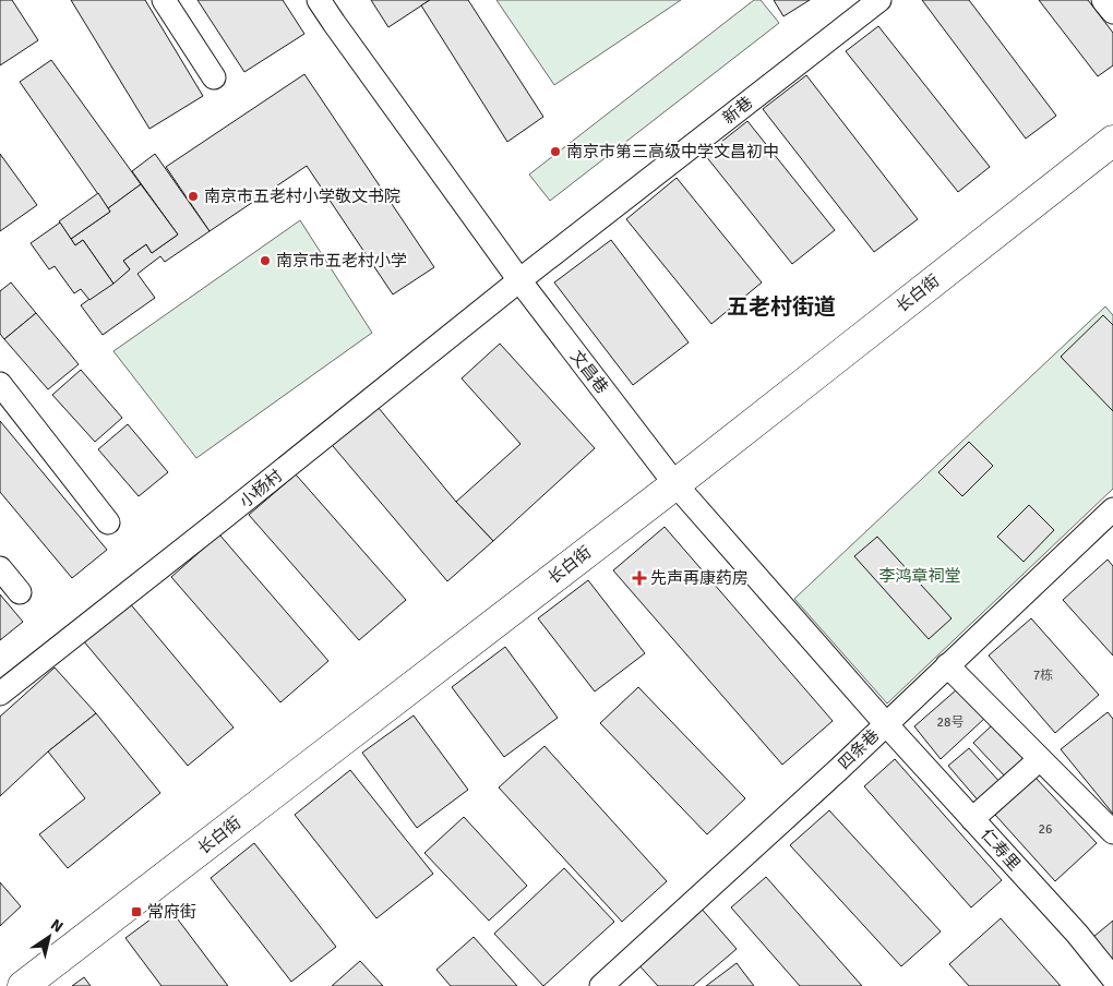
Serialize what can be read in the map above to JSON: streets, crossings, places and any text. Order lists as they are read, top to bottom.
{
  "streets": {
    "street": [
      "新巷",
      "长白街",
      "文昌巷",
      "小杨村",
      "四条巷",
      "仁寿里"
    ]
  },
  "crossings": [
    ["新巷", "文昌巷"],
    ["新巷", "小杨村"],
    ["长白街", "文昌巷"],
    ["文昌巷", "小杨村"],
    ["文昌巷", "四条巷"],
    ["文昌巷", "仁寿里"],
    ["四条巷", "仁寿里"]
  ],
  "districts": ["五老村街道"],
  "parks": ["李鸿章祠堂"],
  "places": {
    "other": ["南京市第三高级中学文昌初中", "南京市五老村小学敬文书院", "南京市五老村小学"],
    "health": ["先声再康药房"],
    "transit": ["常府街"]
  },
  "house_numbers": ["7栋", "28号", "26"],
  "north": "top right"
}
